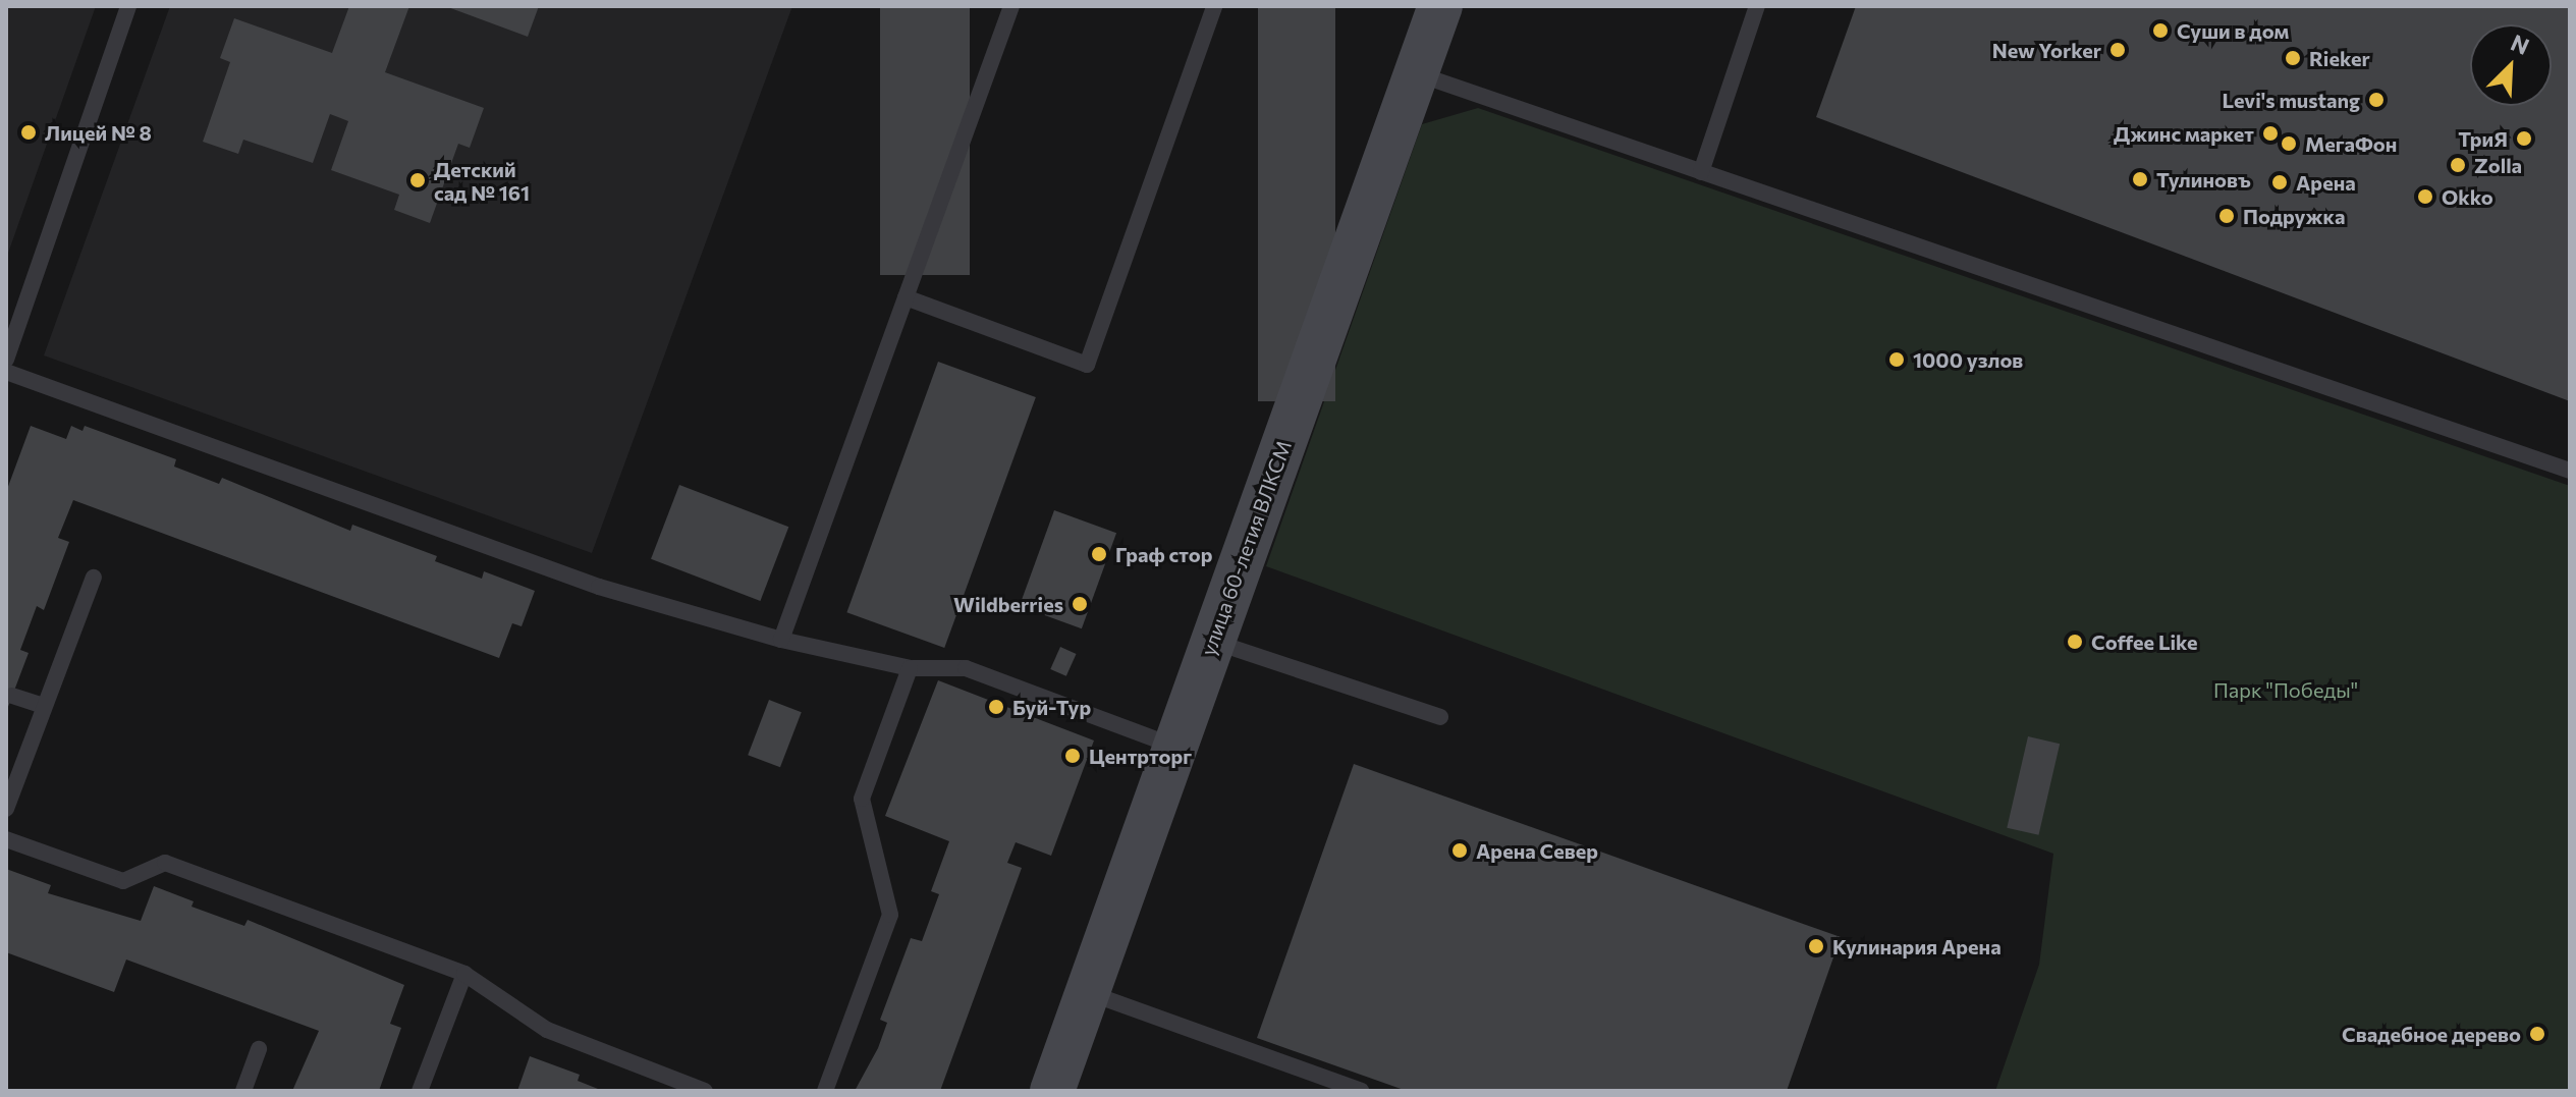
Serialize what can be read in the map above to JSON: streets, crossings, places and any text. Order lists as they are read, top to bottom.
{
  "streets": {
    "street": ["улица 60-летия ВЛКСМ"]
  },
  "parks": ["Парк \"Победы\""],
  "places": [
    "Суши в дом",
    "New Yorker",
    "Rieker",
    "Levi's mustang",
    "Лицей № 8",
    "Джинс маркет",
    "ТриЯ",
    "МегаФон",
    "Zolla",
    "Тулиновъ",
    "Детский сад № 161",
    "Арена",
    "Okko",
    "Подружка",
    "1000 узлов",
    "Граф стор",
    "Wildberries",
    "Coffee Like",
    "Буй-Тур",
    "Центрторг",
    "Арена Север",
    "Кулинария Арена",
    "Свадебное дерево"
  ],
  "north": "top right"
}
